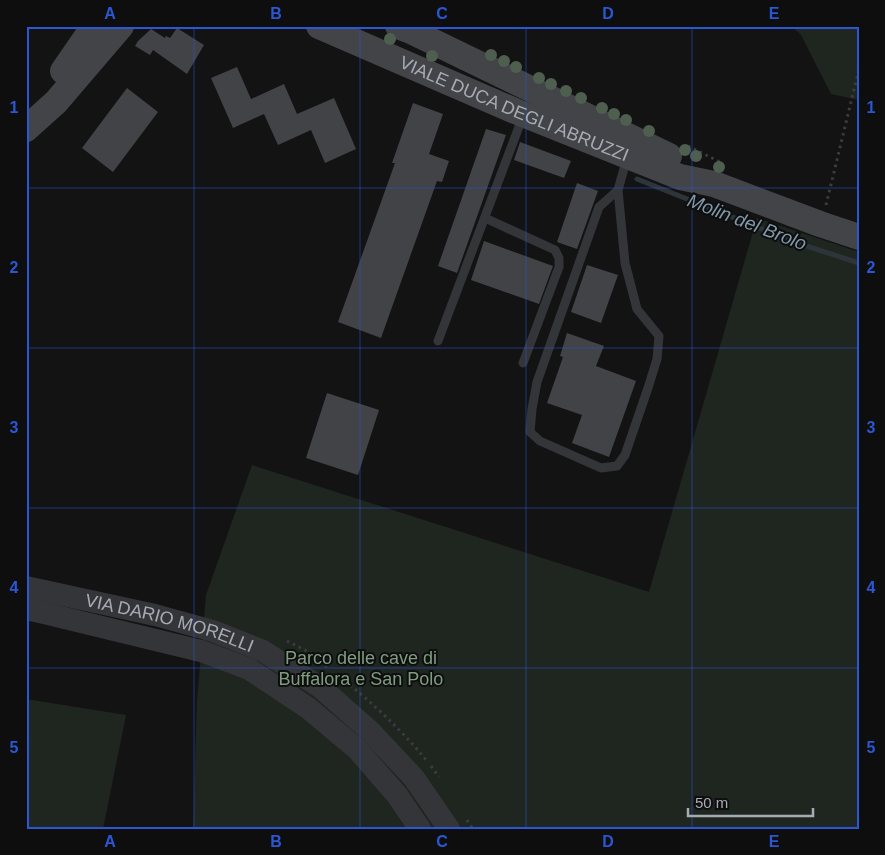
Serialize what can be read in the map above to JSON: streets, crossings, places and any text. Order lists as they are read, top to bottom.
{
  "streets": {
    "main road": ["VIALE DUCA DEGLI ABRUZZI"],
    "street": ["VIA DARIO MORELLI"]
  },
  "water": ["Molin del Brolo"],
  "parks": ["Parco delle cave di Buffalora e San Polo"],
  "scale_bar": "50 m",
  "grid": {
    "columns": [
      "A",
      "B",
      "C",
      "D",
      "E"
    ],
    "rows": [
      "1",
      "2",
      "3",
      "4",
      "5"
    ]
  }
}
